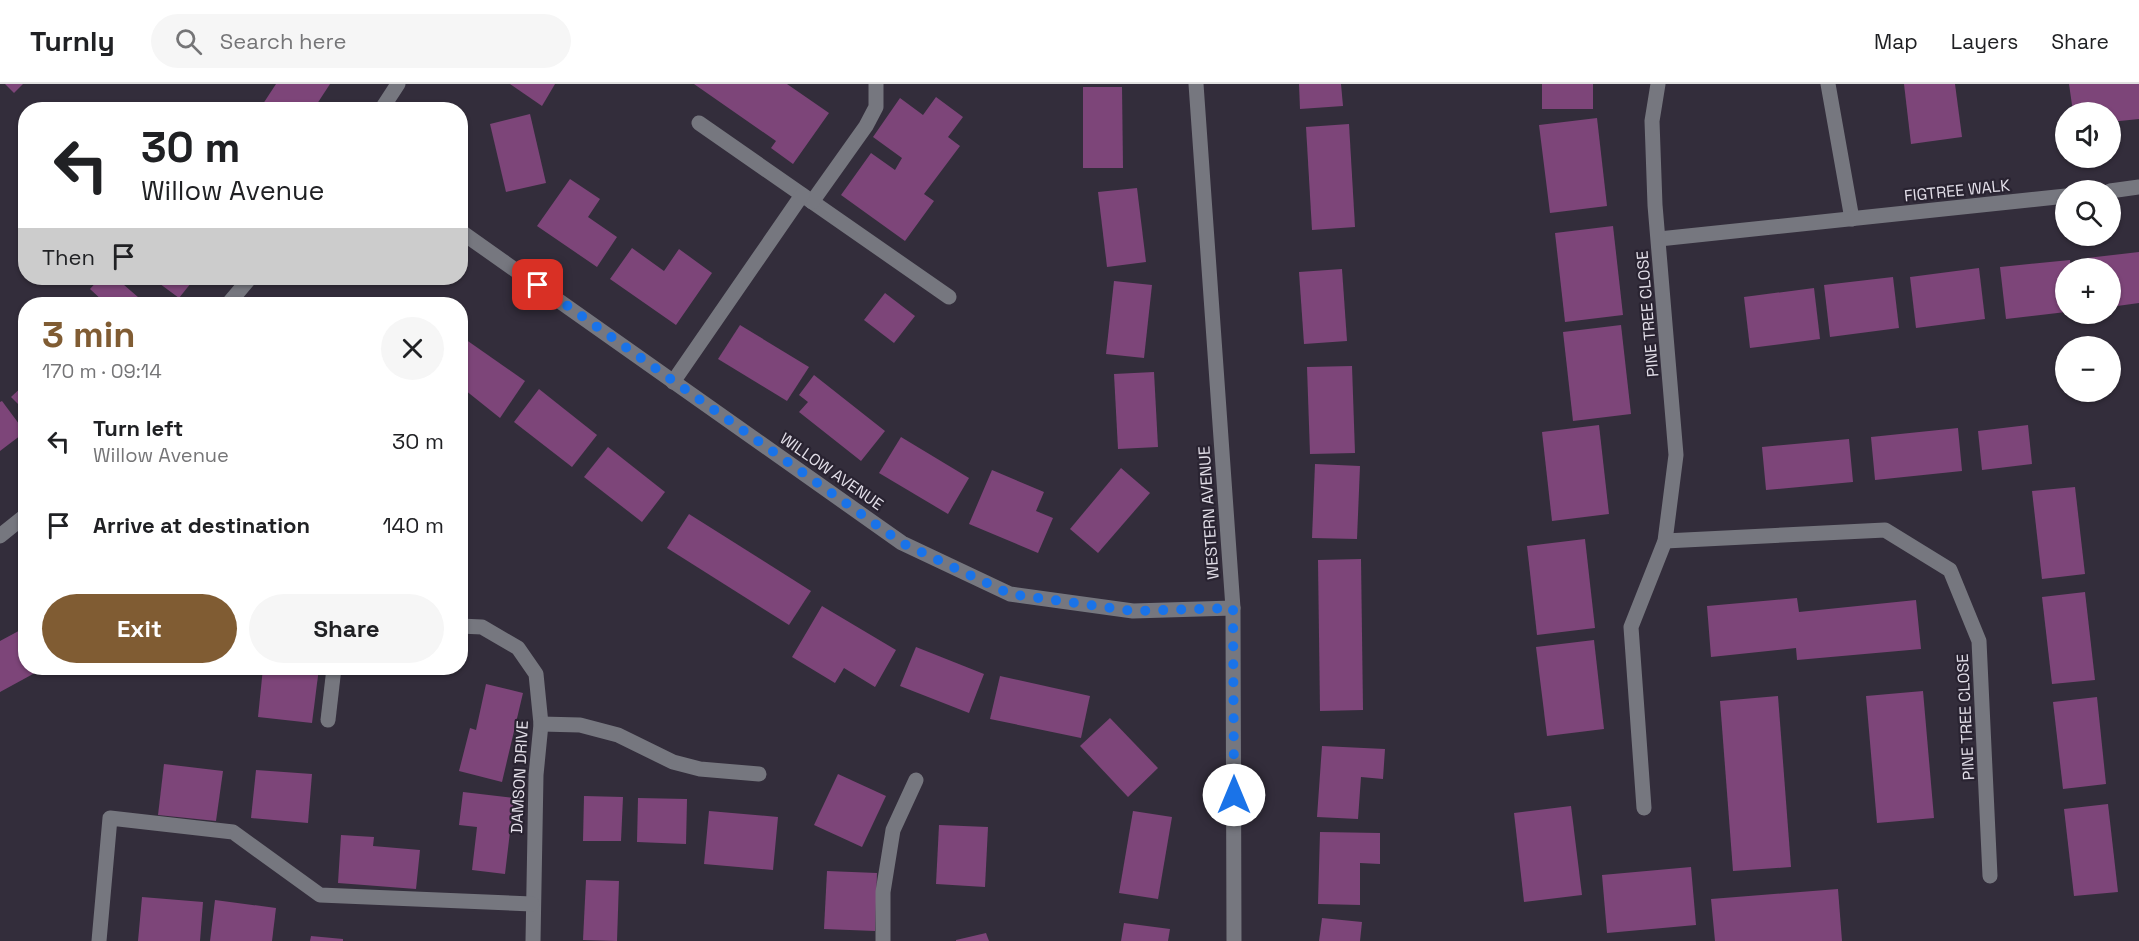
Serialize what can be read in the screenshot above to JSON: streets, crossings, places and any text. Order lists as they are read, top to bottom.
{
  "streets": {
    "street": [
      "FIGTREE WALK",
      "PINE TREE CLOSE",
      "WILLOW AVENUE",
      "WESTERN AVENUE",
      "DAMSON DRIVE"
    ]
  },
  "crossings": [
    ["FIGTREE WALK", "PINE TREE CLOSE"],
    ["WILLOW AVENUE", "WESTERN AVENUE"]
  ],
  "page": {
    "header": "Turnly",
    "search": "Search here",
    "nav": ["Map", "Layers", "Share"],
    "map_buttons": ["+", "−"],
    "turn": ["30 m", "Willow Avenue"],
    "then": "Then",
    "heading": ["3 min", "170 m · 09:14"],
    "list": [
      {
        "name": "Turn left",
        "note": "Willow Avenue",
        "value": "30 m"
      },
      {
        "name": "Arrive at destination",
        "value": "140 m"
      }
    ],
    "buttons": ["Exit", "Share"]
  }
}
